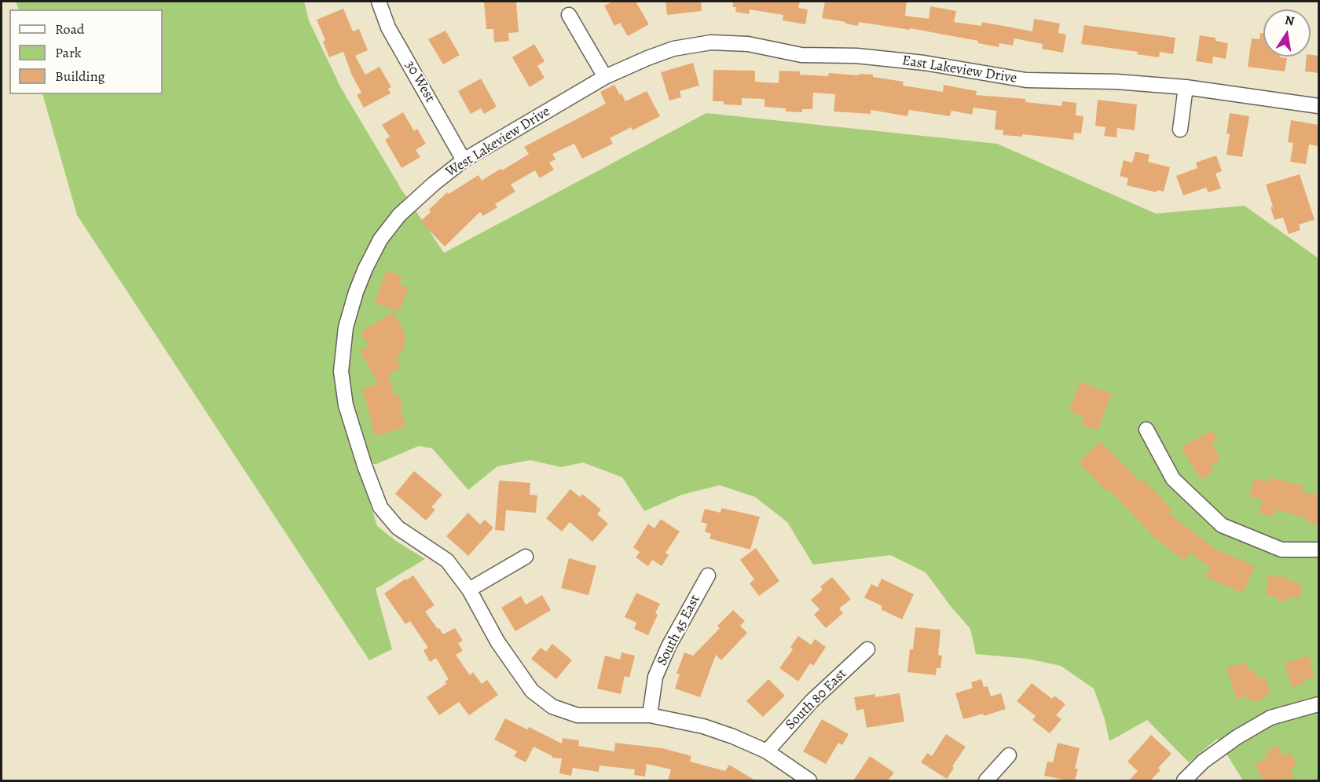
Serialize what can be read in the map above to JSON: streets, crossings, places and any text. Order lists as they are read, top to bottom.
{
  "streets": {
    "street": [
      "East Lakeview Drive",
      "30 West",
      "West Lakeview Drive",
      "South 45 East",
      "South 80 East"
    ]
  },
  "crossings": [
    ["East Lakeview Drive", "West Lakeview Drive"],
    ["30 West", "West Lakeview Drive"]
  ],
  "legend": ["Road", "Park", "Building"],
  "north": "top"
}
